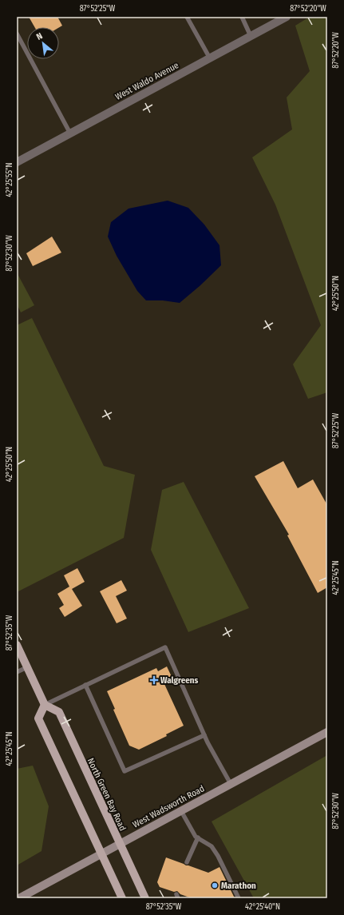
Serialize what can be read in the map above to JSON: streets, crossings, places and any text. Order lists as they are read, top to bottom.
{
  "streets": {
    "main road": ["North Green Bay Road", "West Wadsworth Road"],
    "street": ["West Waldo Avenue"]
  },
  "crossings": [
    ["North Green Bay Road", "West Wadsworth Road"]
  ],
  "places": {
    "health": ["Walgreens"],
    "other": ["Marathon"]
  },
  "north": "top left",
  "coordinates": [
    "87°52'25\"W",
    "87°52'20\"W",
    "42°25'55\"N",
    "87°52'30\"W",
    "42°25'50\"N",
    "42°25'45\"N",
    "87°52'35\"W",
    "42°25'40\"N"
  ]
}
